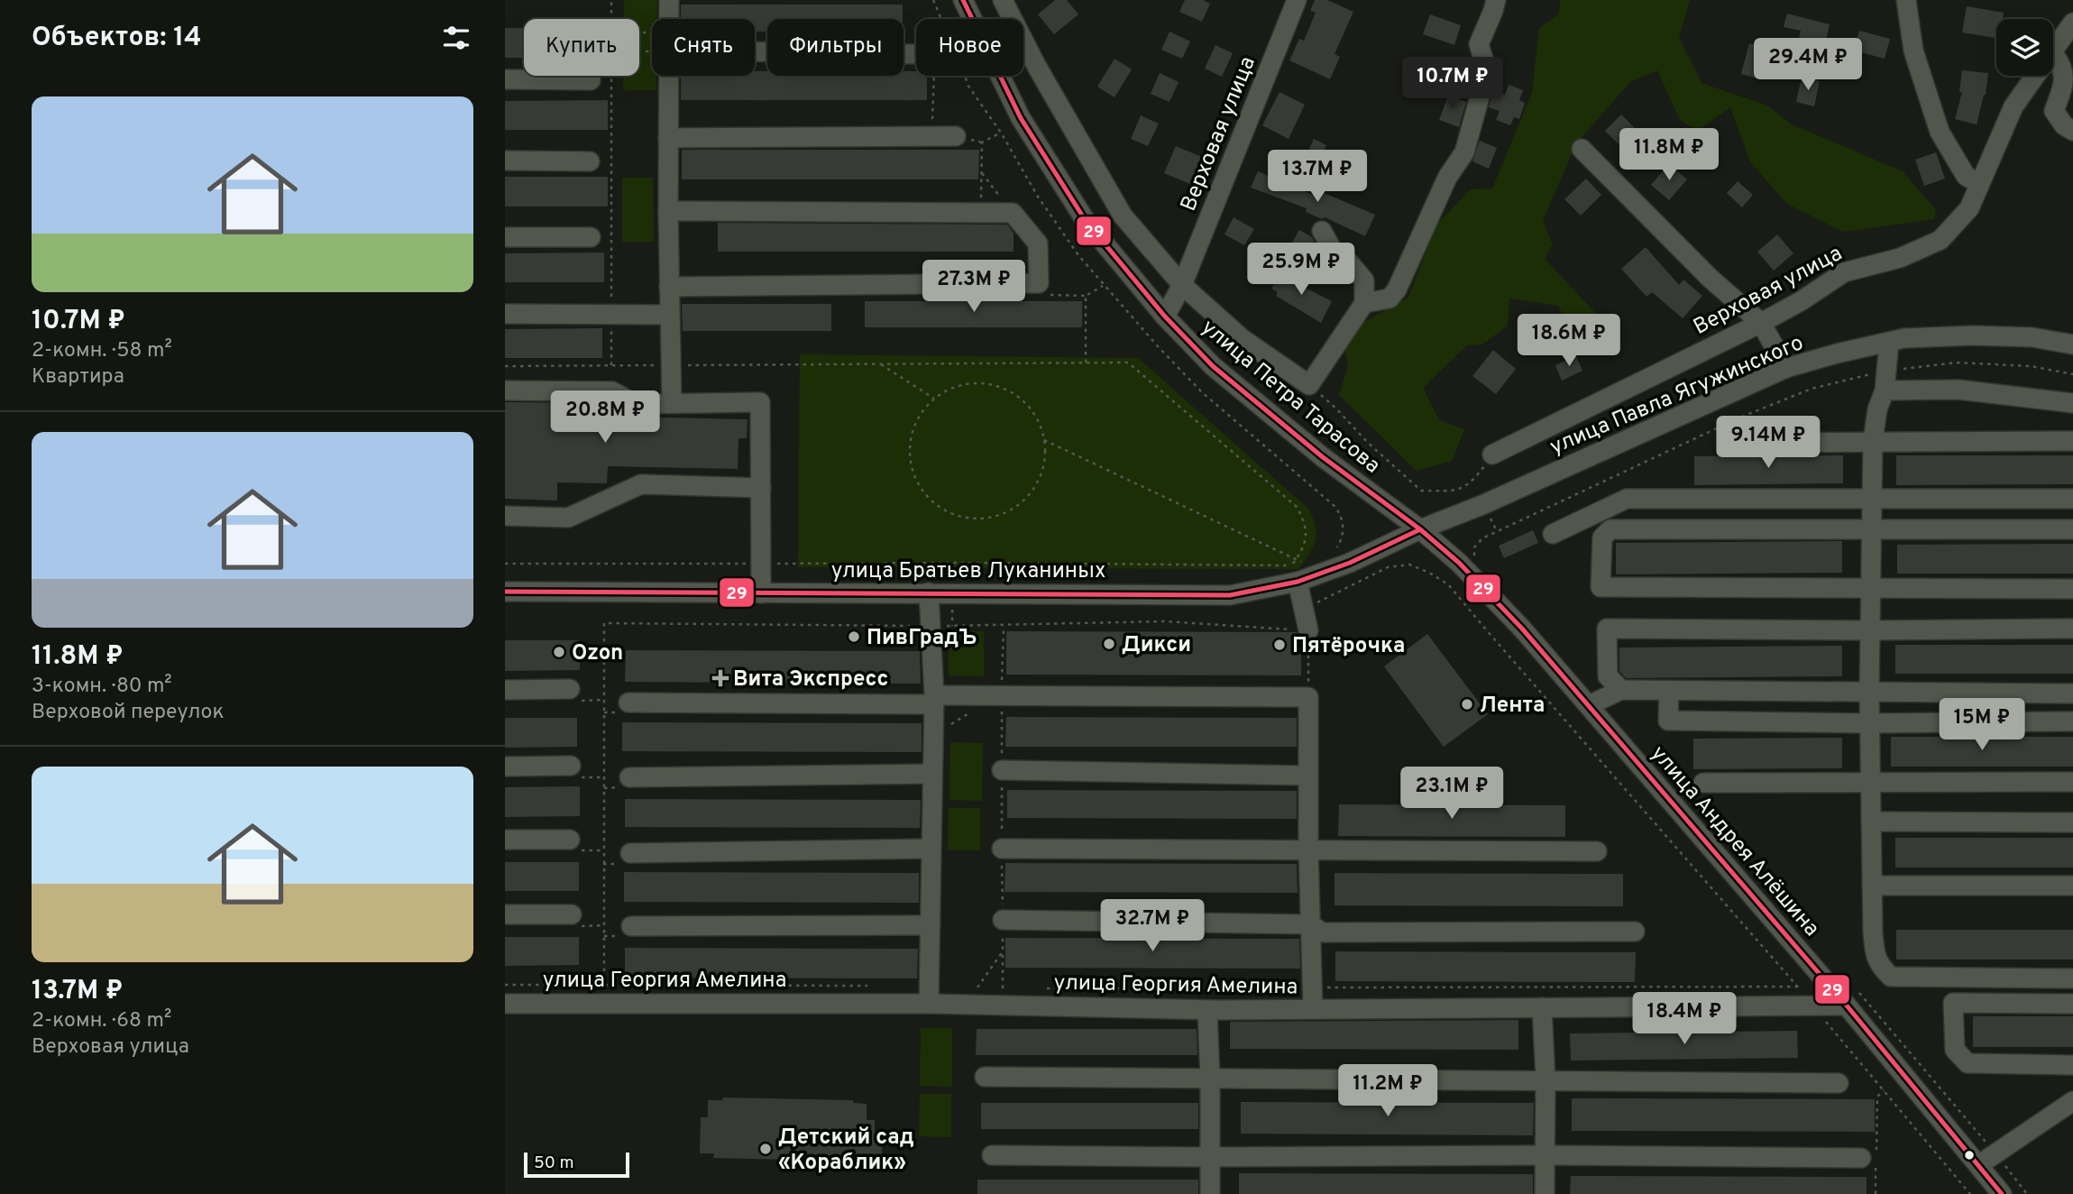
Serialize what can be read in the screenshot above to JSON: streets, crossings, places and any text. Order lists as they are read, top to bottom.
{
  "streets": {
    "street": [
      "Верховая улица",
      "улица Павла Ягужинского",
      "улица Петра Тарасова",
      "улица Братьев Луканиных",
      "улица Андрея Алёшина",
      "улица Георгия Амелина"
    ]
  },
  "crossings": [
    ["Верховая улица", "улица Петра Тарасова"],
    ["улица Павла Ягужинского", "улица Петра Тарасова"],
    ["улица Павла Ягужинского", "улица Братьев Луканиных"],
    ["улица Павла Ягужинского", "улица Андрея Алёшина"],
    ["улица Петра Тарасова", "улица Братьев Луканиных"],
    ["улица Петра Тарасова", "улица Андрея Алёшина"],
    ["улица Братьев Луканиных", "улица Андрея Алёшина"],
    ["улица Андрея Алёшина", "улица Георгия Амелина"]
  ],
  "places": {
    "other": [
      "ПивГрадЪ",
      "Дикси",
      "Пятёрочка",
      "Ozon",
      "Лента",
      "Детский сад «Кораблик»"
    ],
    "health": ["Вита Экспресс"]
  },
  "lines": ["transit line 29"],
  "scale_bar": "50 m",
  "page": {
    "heading": "Объектов: 14",
    "chip": [
      "Купить",
      "Снять",
      "Фильтры",
      "Новое"
    ],
    "price": [
      "29.4M ₽",
      "10.7M ₽",
      "11.8M ₽",
      "13.7M ₽",
      "25.9M ₽",
      "27.3M ₽",
      "18.6M ₽",
      "20.8M ₽",
      "9.14M ₽",
      "15M ₽",
      "23.1M ₽",
      "32.7M ₽",
      "18.4M ₽",
      "11.2M ₽"
    ],
    "list": [
      {
        "name": "10.7M ₽",
        "note": "2-комн. · 58 m² · Квартира"
      },
      {
        "name": "11.8M ₽",
        "note": "3-комн. · 80 m² · Верховой переулок"
      },
      {
        "name": "13.7M ₽",
        "note": "2-комн. · 68 m² · Верховая улица"
      }
    ],
    "scale": "50 m"
  }
}
